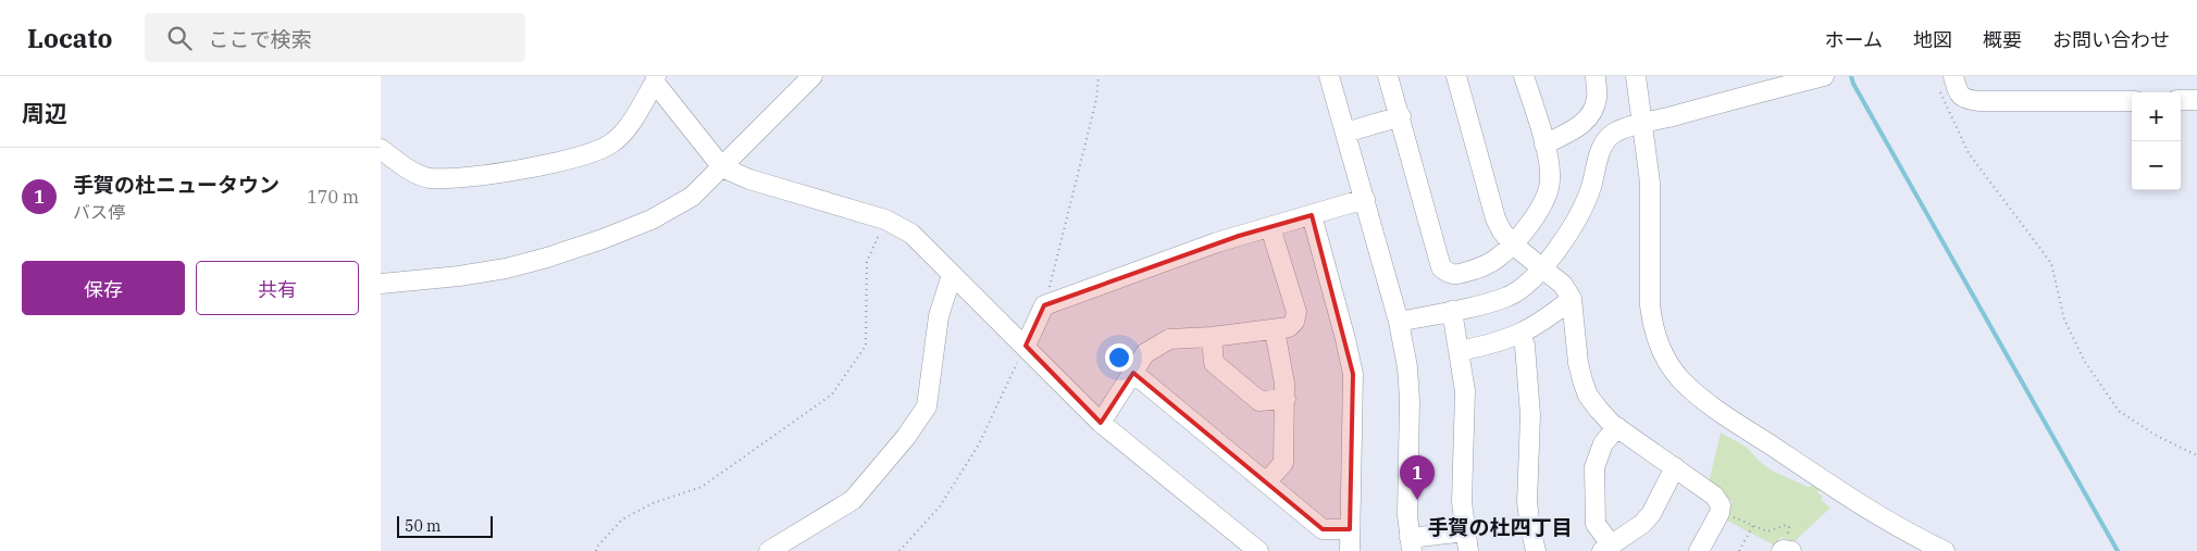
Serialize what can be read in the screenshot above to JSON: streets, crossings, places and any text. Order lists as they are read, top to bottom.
{
  "districts": ["手賀の杜四丁目"],
  "scale_bar": "50 m",
  "page": {
    "header": "Locato",
    "search": "ここで検索",
    "nav": [
      "ホーム",
      "地図",
      "概要",
      "お問い合わせ"
    ],
    "heading": "周辺",
    "map_buttons": ["+", "−"],
    "list": [
      {
        "mark": "1",
        "name": "手賀の杜ニュータウン",
        "note": "バス停",
        "value": "170 m"
      }
    ],
    "buttons": ["保存", "共有"],
    "pins": "1",
    "scale": "50 m"
  }
}
